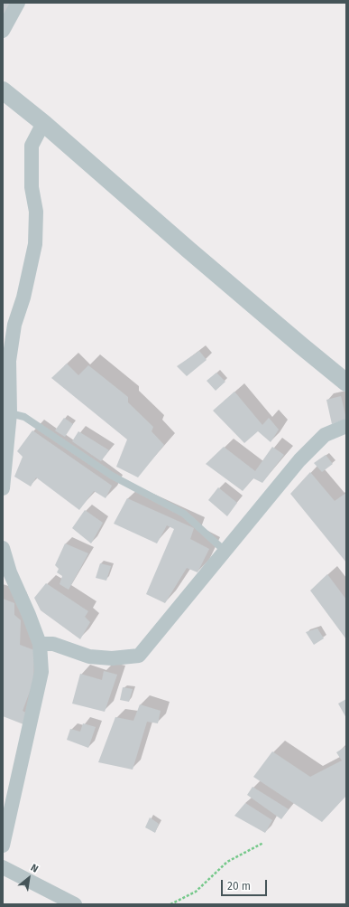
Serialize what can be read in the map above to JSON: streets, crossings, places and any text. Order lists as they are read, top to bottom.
{
  "scale_bar": "20 m",
  "north": "top right"
}
